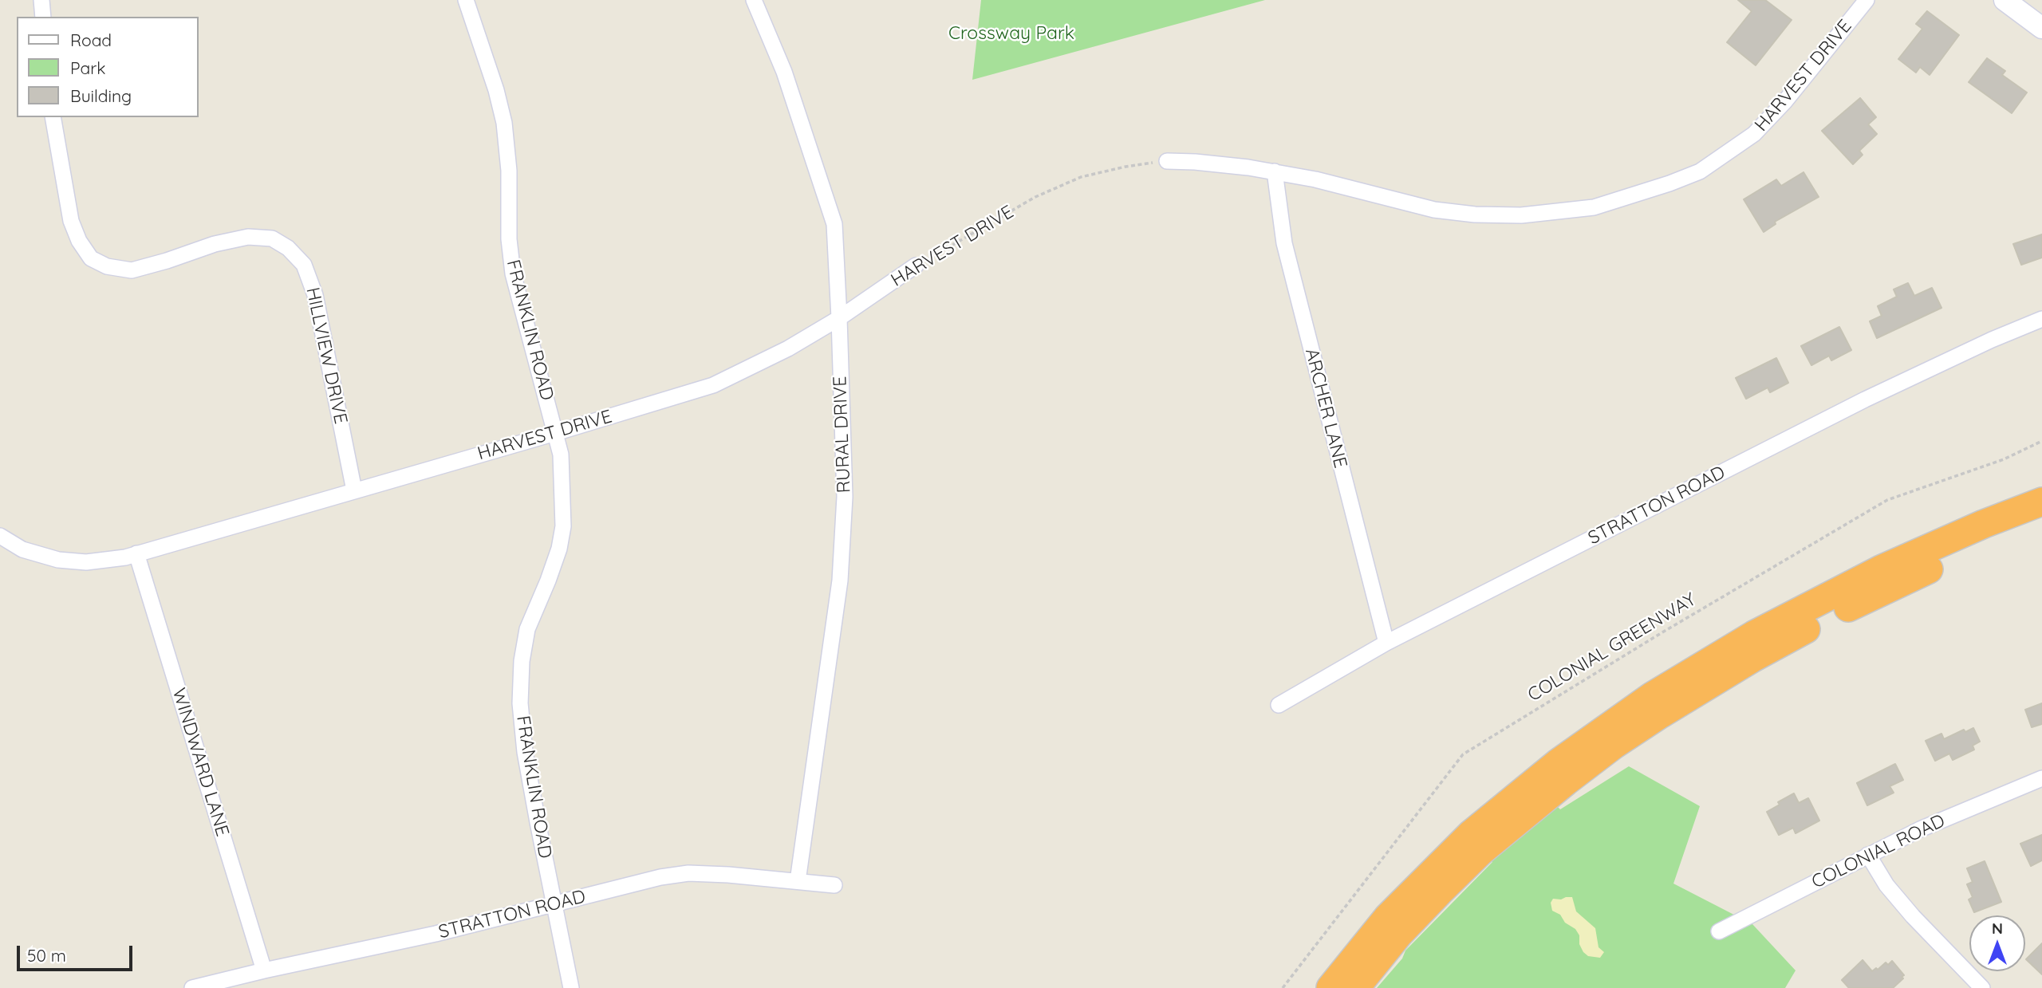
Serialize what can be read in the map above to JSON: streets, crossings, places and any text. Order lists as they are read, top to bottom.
{
  "streets": {
    "street": [
      "HARVEST DRIVE",
      "FRANKLIN ROAD",
      "HILLVIEW DRIVE",
      "ARCHER LANE",
      "RURAL DRIVE",
      "STRATTON ROAD",
      "WINDWARD LANE",
      "COLONIAL ROAD"
    ],
    "path": ["COLONIAL GREENWAY"]
  },
  "crossings": [
    ["HARVEST DRIVE", "FRANKLIN ROAD"],
    ["HARVEST DRIVE", "HILLVIEW DRIVE"],
    ["HARVEST DRIVE", "ARCHER LANE"],
    ["HARVEST DRIVE", "RURAL DRIVE"],
    ["HARVEST DRIVE", "WINDWARD LANE"],
    ["FRANKLIN ROAD", "STRATTON ROAD"],
    ["ARCHER LANE", "STRATTON ROAD"],
    ["RURAL DRIVE", "STRATTON ROAD"],
    ["STRATTON ROAD", "WINDWARD LANE"]
  ],
  "parks": ["Crossway Park"],
  "legend": ["Road", "Park", "Building"],
  "scale_bar": "50 m",
  "north": "top"
}
